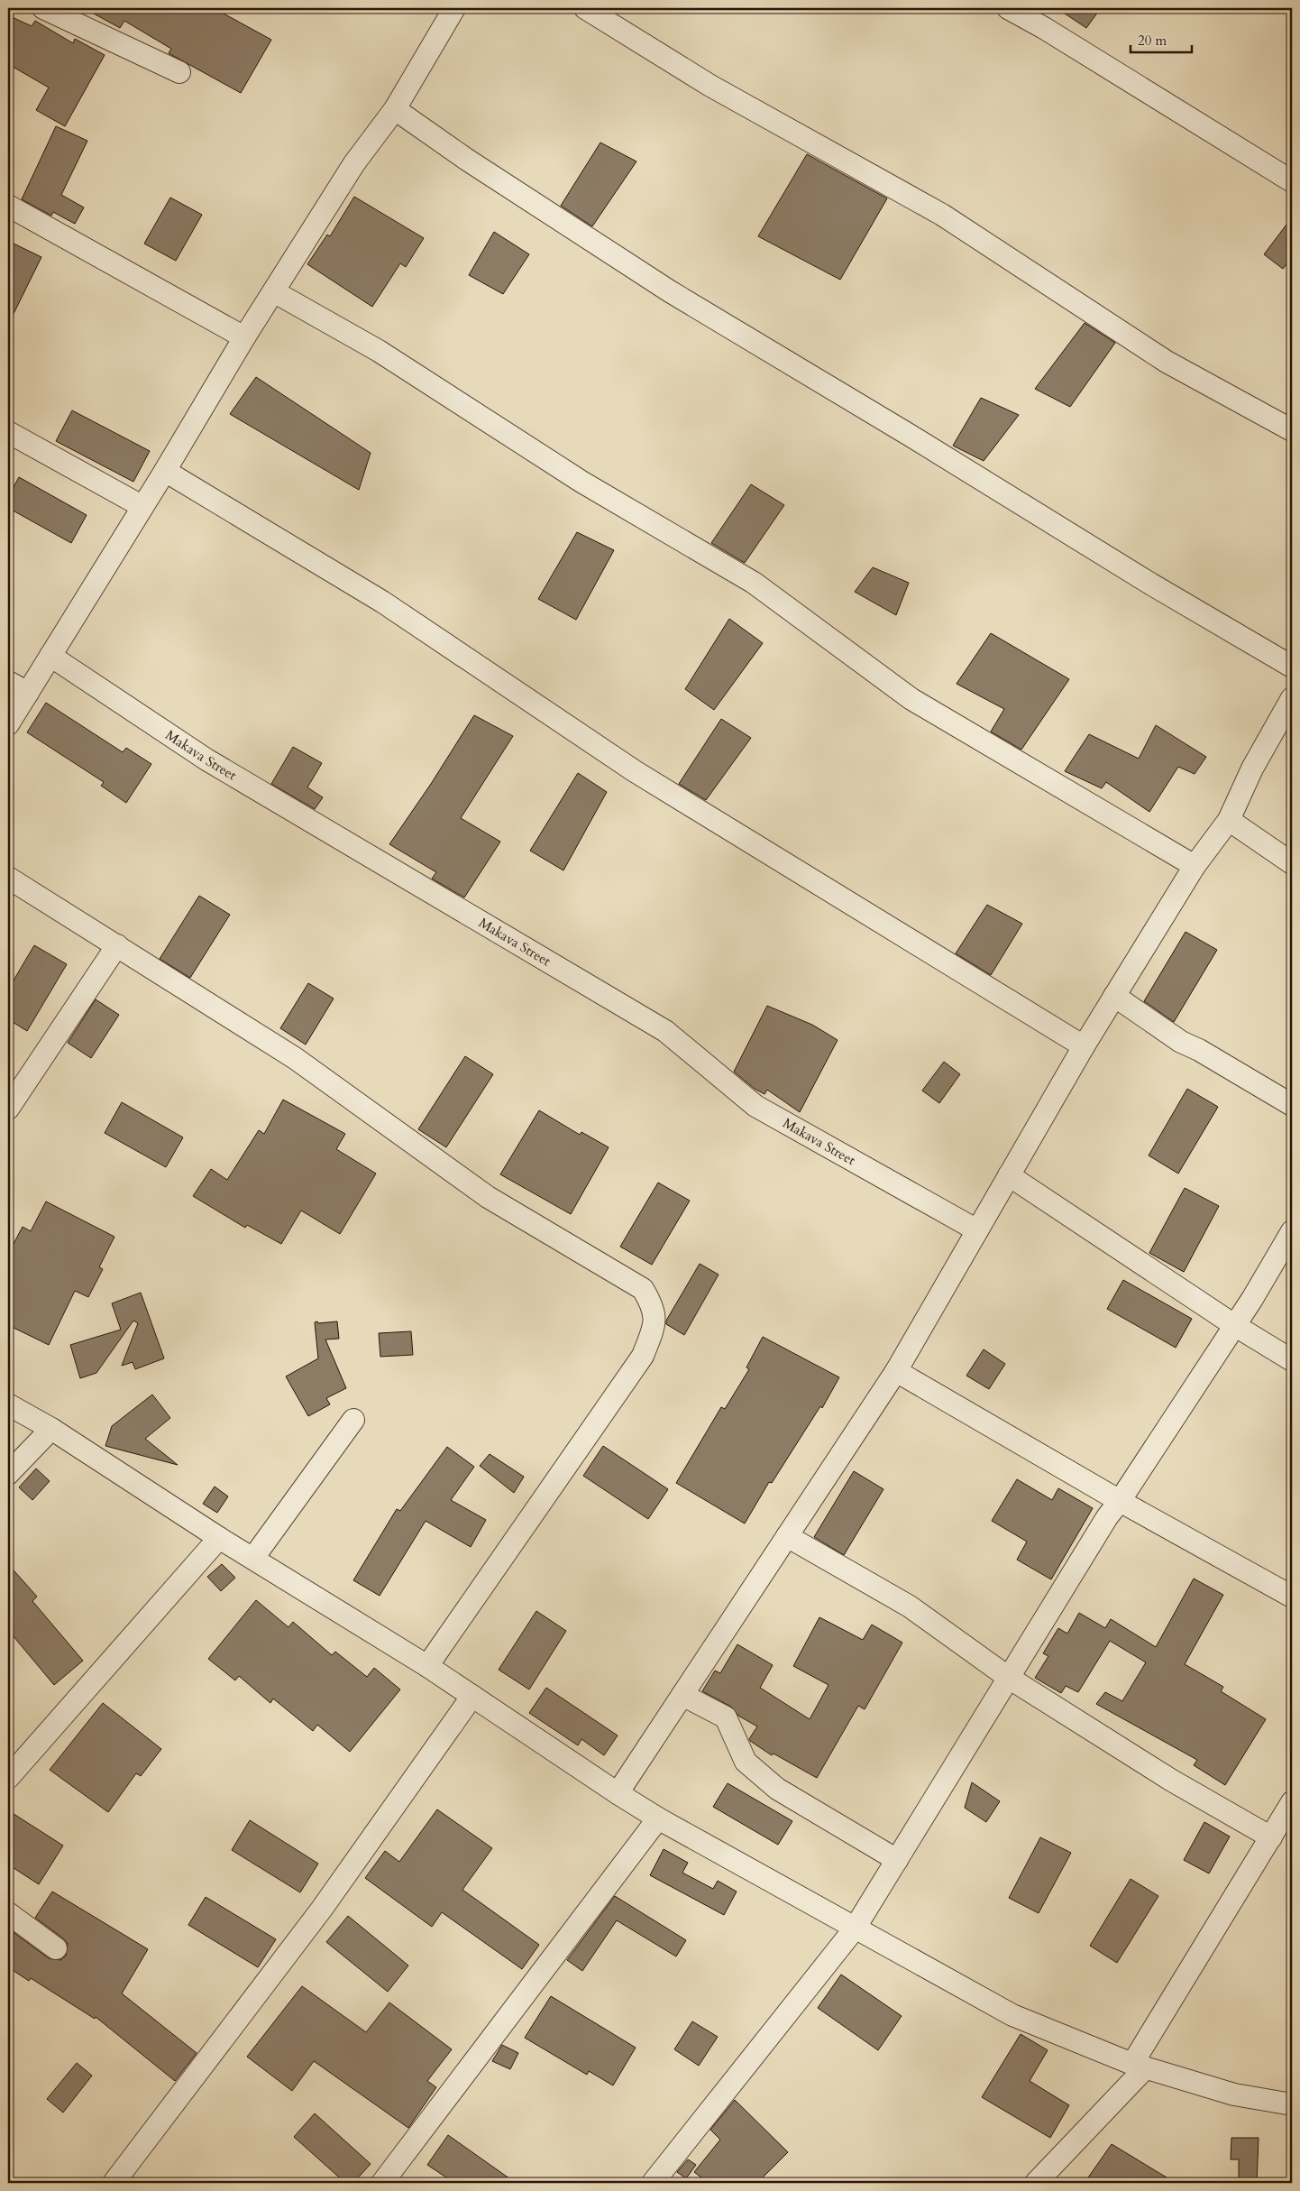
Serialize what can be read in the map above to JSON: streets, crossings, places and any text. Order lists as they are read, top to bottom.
{
  "streets": {
    "street": ["Makava Street"]
  },
  "scale_bar": "20 m"
}
